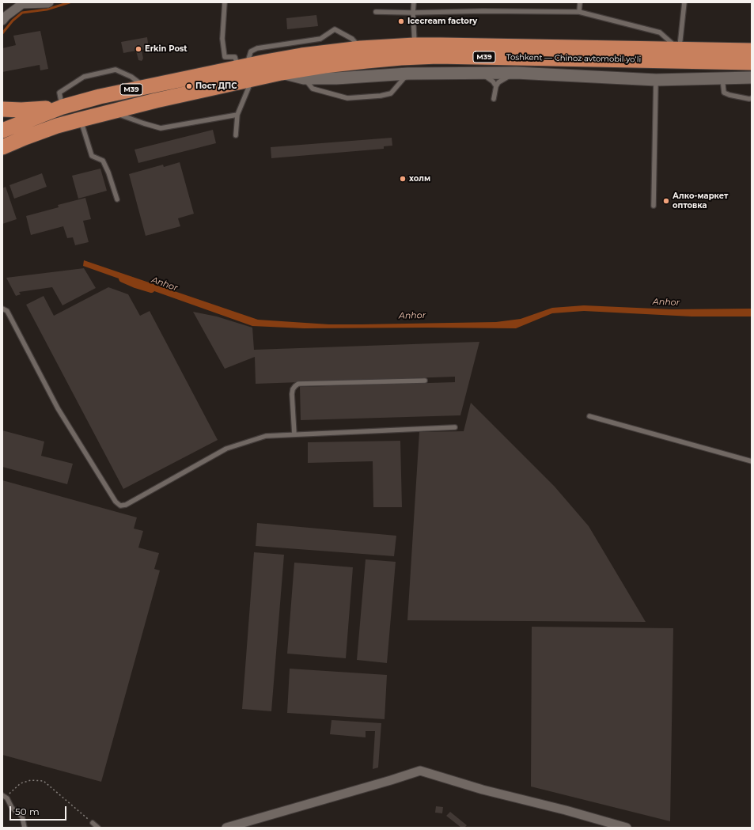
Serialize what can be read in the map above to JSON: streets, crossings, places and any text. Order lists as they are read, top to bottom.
{
  "streets": {
    "highway": ["M39", "Toshkent — Chinoz avtomobil yoʻli"]
  },
  "crossings": [
    ["M39", "Toshkent — Chinoz avtomobil yoʻli"]
  ],
  "water": ["Anhor"],
  "places": [
    "Icecream factory",
    "Erkin Post",
    "Пост ДПС",
    "холм",
    "Алко-маркет оптовка"
  ],
  "scale_bar": "50 m"
}
